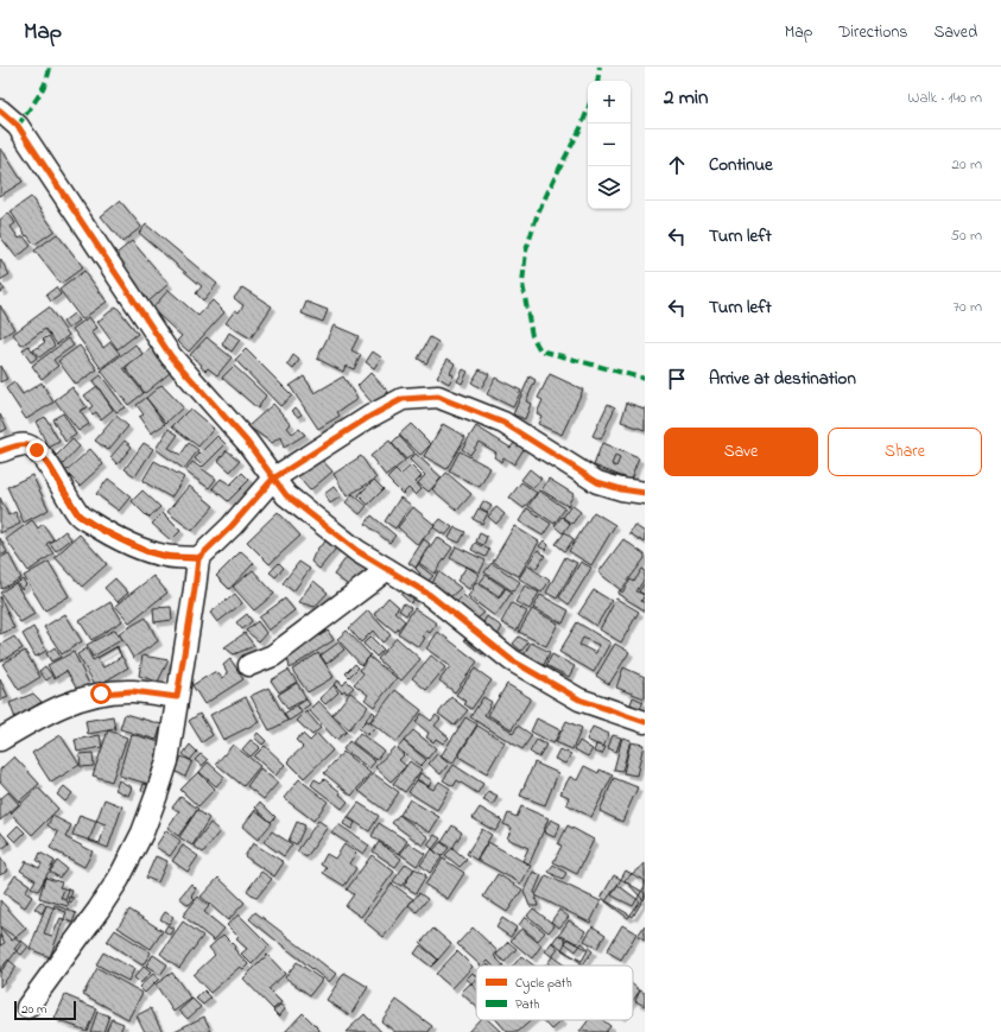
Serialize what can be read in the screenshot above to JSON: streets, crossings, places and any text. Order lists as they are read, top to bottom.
{
  "legend": ["Cycle path", "Path"],
  "scale_bar": "20 m",
  "page": {
    "header": "Map",
    "nav": ["Map", "Directions", "Saved"],
    "heading": ["2 min", "Walk · 140 m"],
    "map_buttons": ["+", "−"],
    "list": [
      ["Continue", "20 m"],
      ["Turn left", "50 m"],
      ["Turn left", "70 m"],
      "Arrive at destination"
    ],
    "buttons": ["Save", "Share"],
    "scale": "20 m"
  }
}
